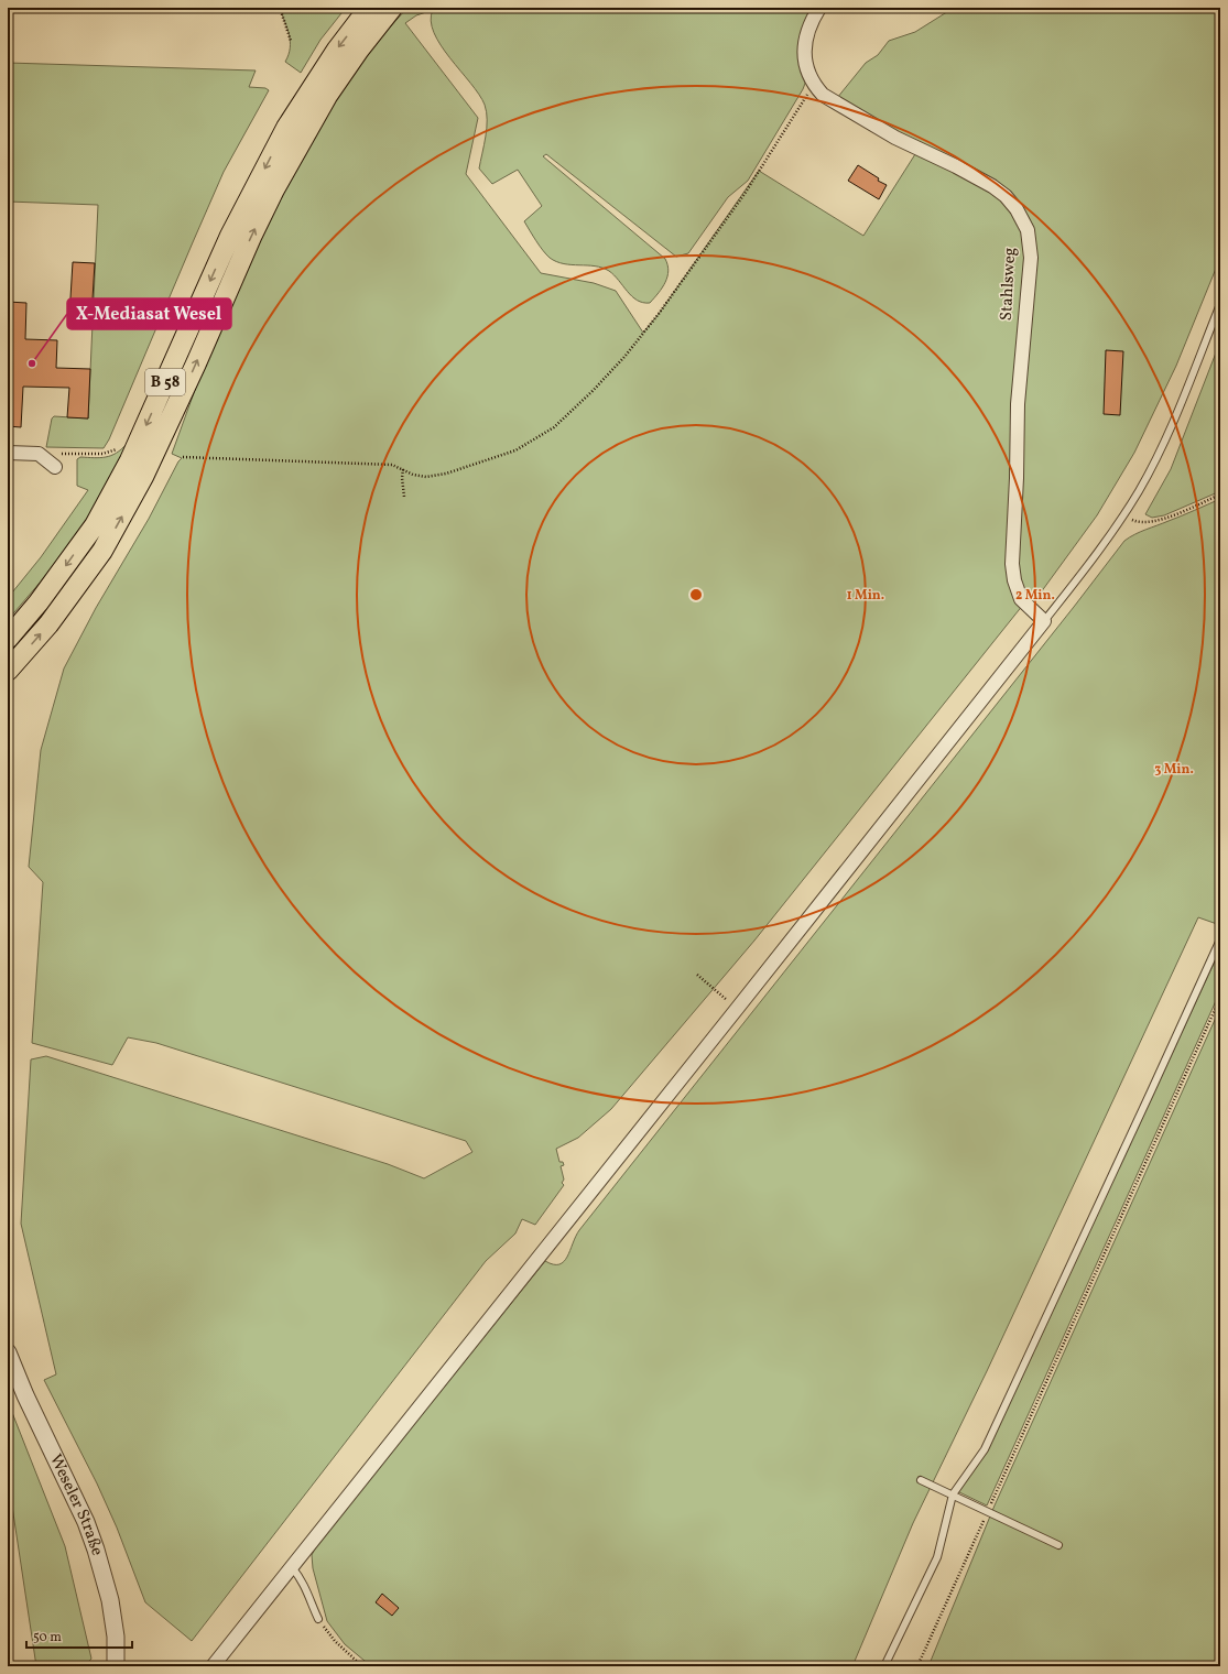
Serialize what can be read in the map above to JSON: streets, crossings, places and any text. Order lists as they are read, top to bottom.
{
  "streets": {
    "main road": ["B 58"],
    "street": ["Stahlsweg", "Weseler Straße"]
  },
  "places": ["X-Mediasat Wesel"],
  "scale_bar": "50 m",
  "rings": ["1 Min.", "2 Min.", "3 Min."]
}
